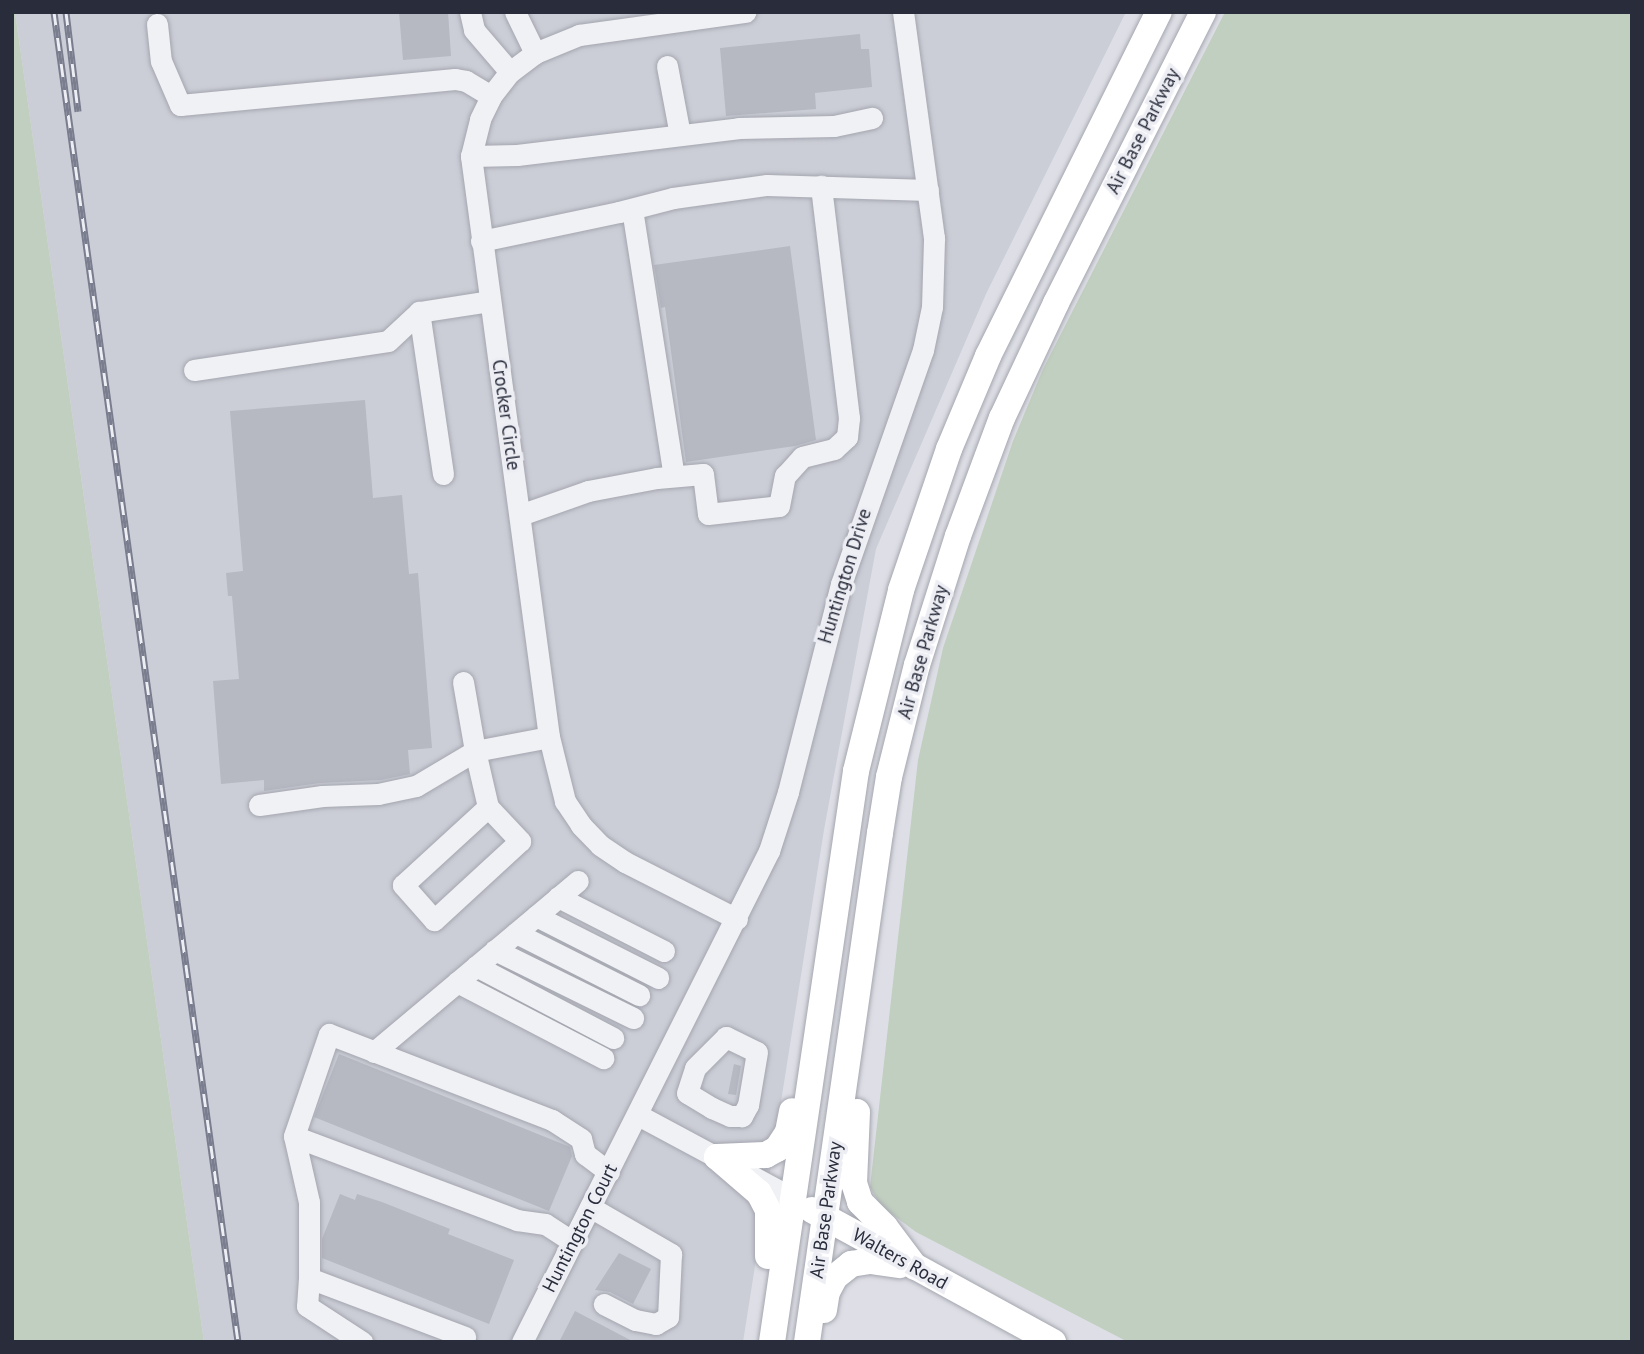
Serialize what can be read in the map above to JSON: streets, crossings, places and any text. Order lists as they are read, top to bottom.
{
  "streets": {
    "main road": ["Air Base Parkway", "Walters Road"],
    "street": ["Crocker Circle", "Huntington Drive", "Huntington Court"]
  },
  "crossings": [
    ["Air Base Parkway", "Walters Road"],
    ["Crocker Circle", "Huntington Drive"],
    ["Huntington Drive", "Huntington Court"],
    ["Huntington Drive", "Walters Road"],
    ["Huntington Court", "Walters Road"]
  ]
}
